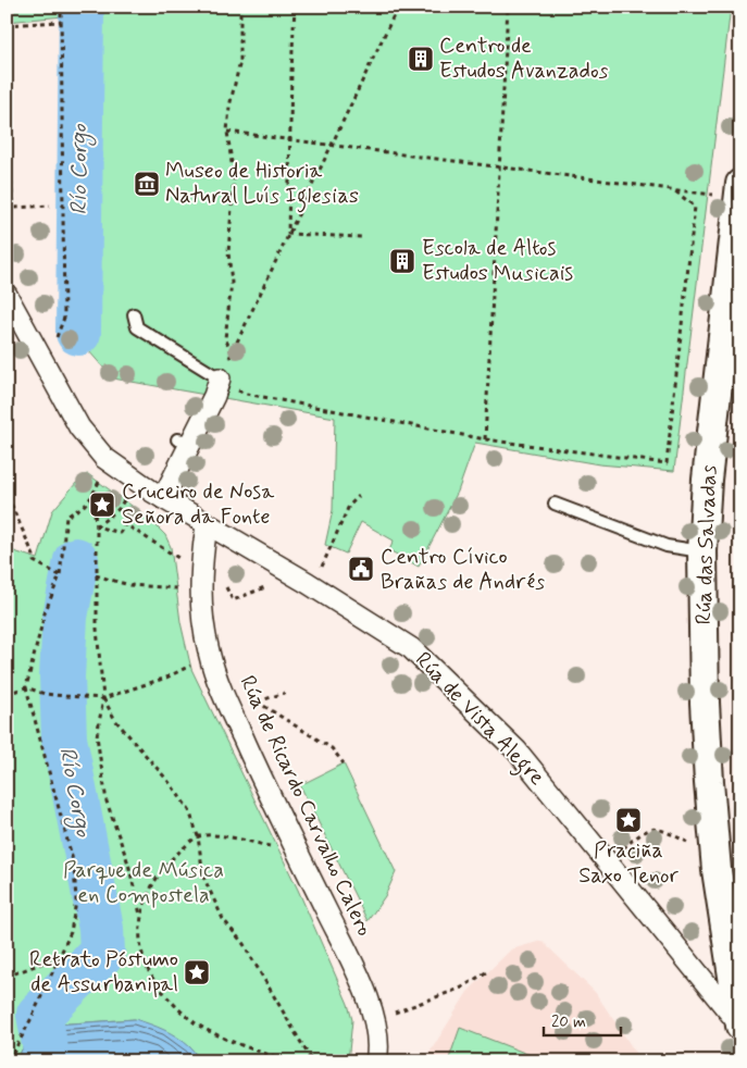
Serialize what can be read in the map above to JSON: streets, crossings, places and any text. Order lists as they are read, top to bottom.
{
  "streets": {
    "main road": ["Rúa das Salvadas", "Rúa de Vista Alegre"],
    "street": ["Rúa de Ricardo Carvalho Calero"]
  },
  "crossings": [
    ["Rúa das Salvadas", "Rúa de Vista Alegre"],
    ["Rúa de Vista Alegre", "Rúa de Ricardo Carvalho Calero"]
  ],
  "water": ["Río Corgo"],
  "parks": ["Parque de Música en Compostela"],
  "places": {
    "building": ["Centro de Estudos Avanzados", "Escola de Altos Estudos Musicais"],
    "museum": ["Museo de Historia Natural Luís Iglesias"],
    "place": ["Cruceiro de Nosa Señora da Fonte", "Praciña Saxo Tenor", "Retrato Póstumo de Assurbanipal"],
    "public building": ["Centro Cívico Brañas de Andrés"]
  },
  "scale_bar": "20 m"
}
